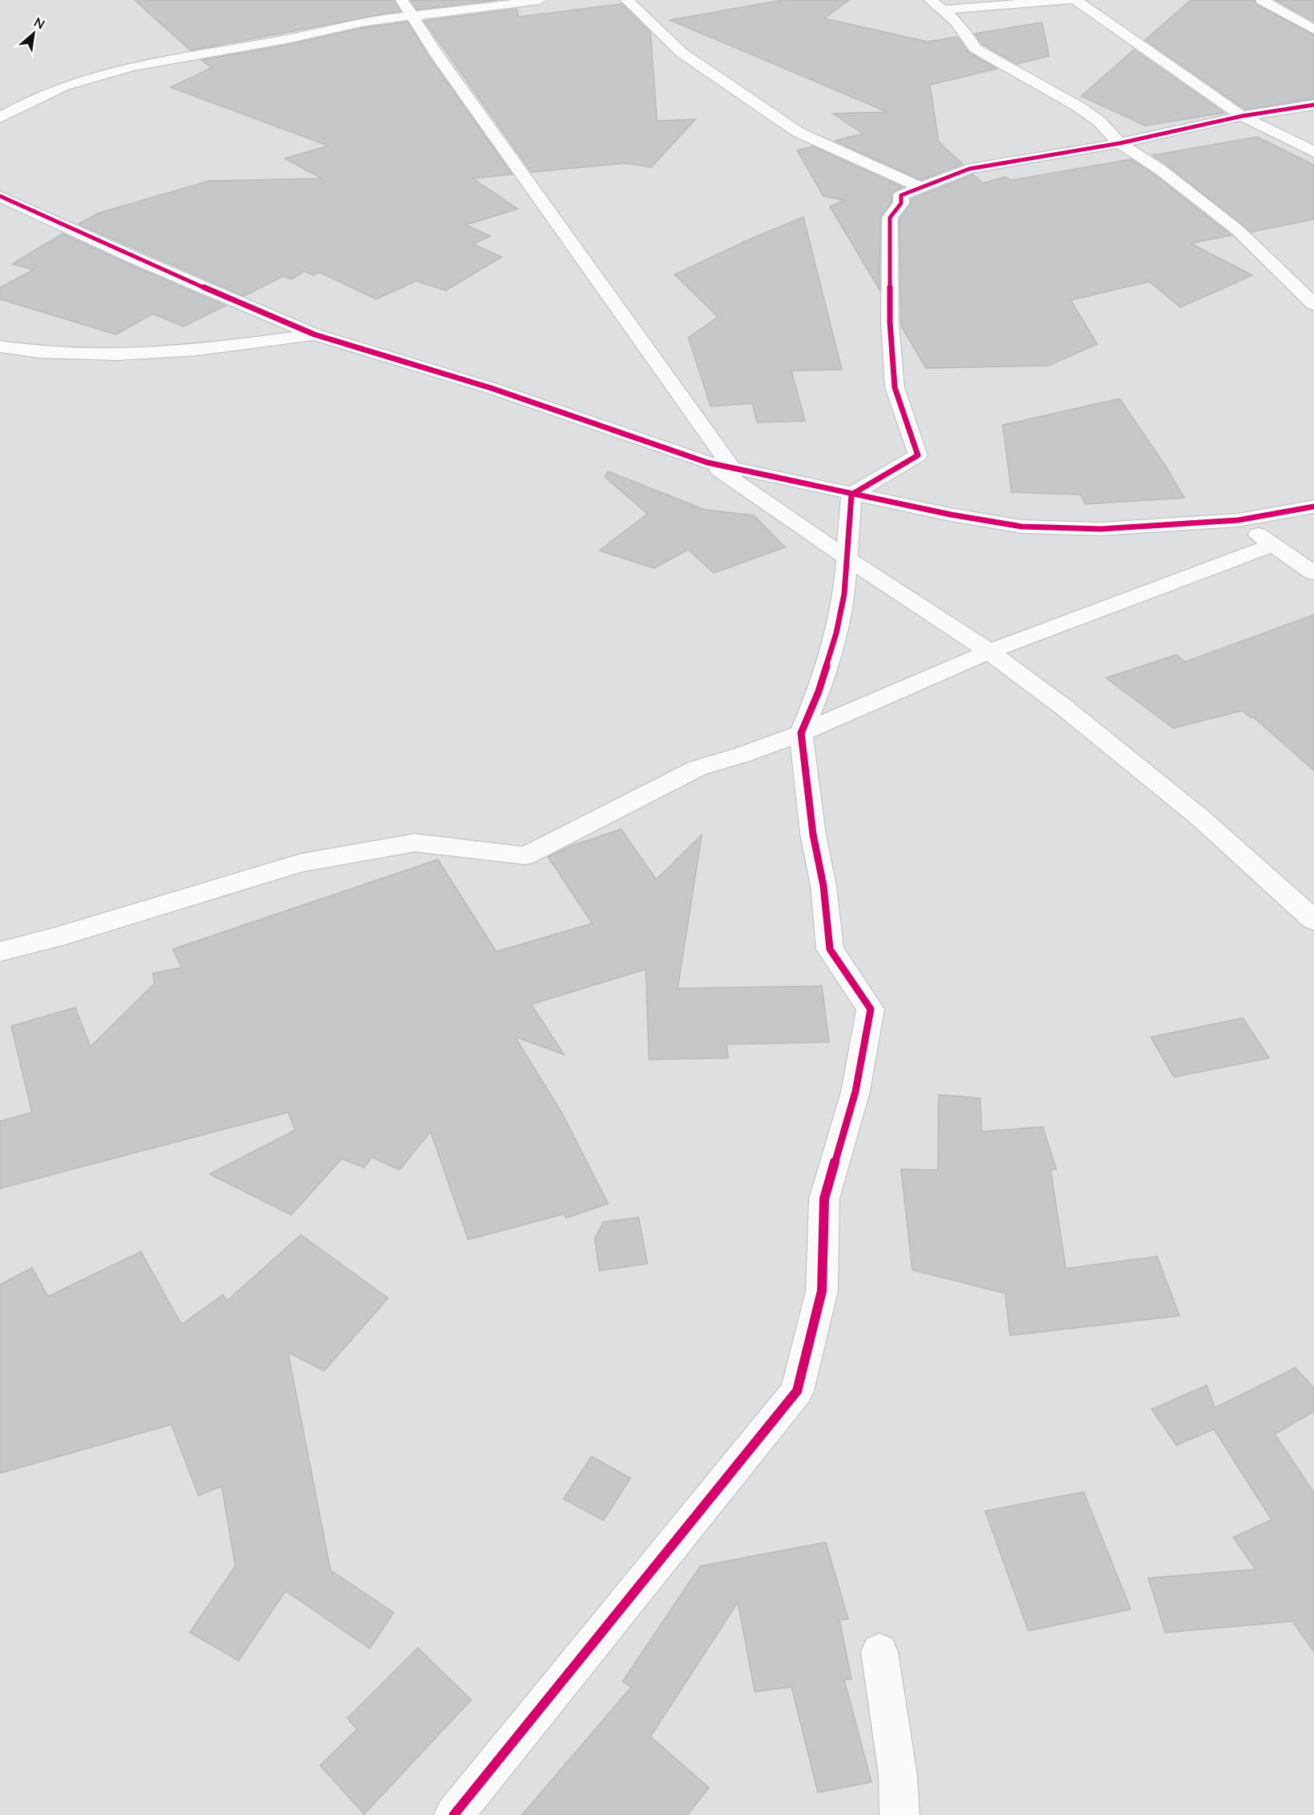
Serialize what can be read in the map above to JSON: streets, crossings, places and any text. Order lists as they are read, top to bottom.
{
  "north": "top right"
}
